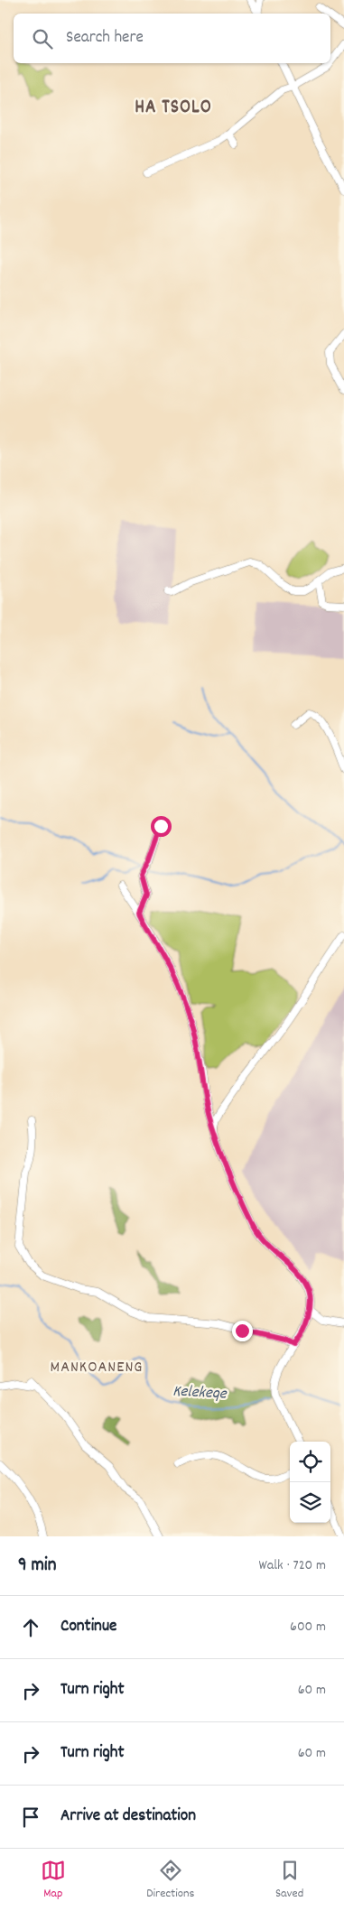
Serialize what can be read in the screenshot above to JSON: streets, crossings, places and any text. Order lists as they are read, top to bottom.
{
  "districts": ["HA TSOLO", "MANKOANENG"],
  "water": ["Kelekeqe"],
  "page": {
    "search": "Search here",
    "heading": ["9 min", "Walk · 720 m"],
    "list": [
      ["Continue", "600 m"],
      ["Turn right", "60 m"],
      ["Turn right", "60 m"],
      "Arrive at destination"
    ],
    "nav": ["Map", "Directions", "Saved"]
  }
}
